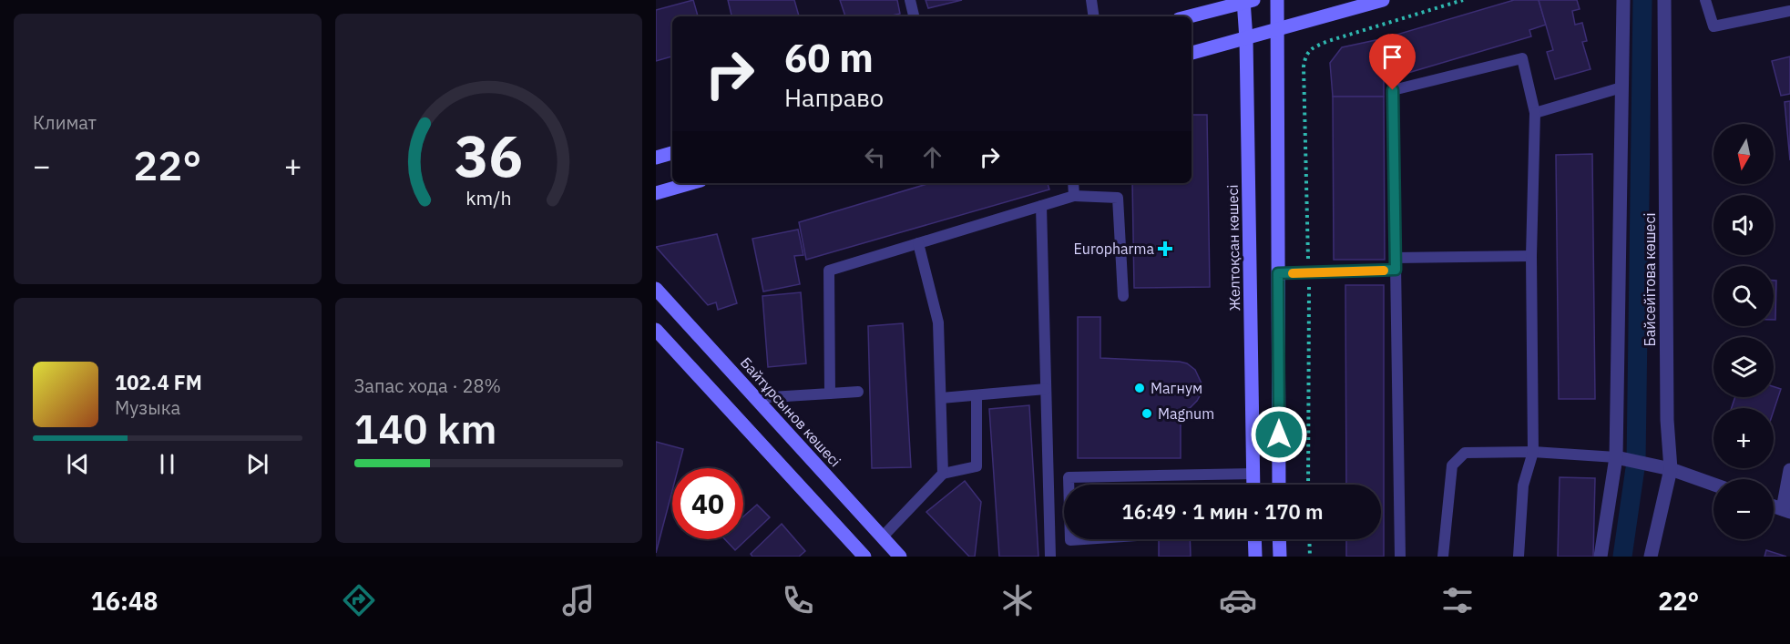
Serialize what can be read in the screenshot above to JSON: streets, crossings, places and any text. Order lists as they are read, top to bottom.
{
  "streets": {
    "street": ["Желтоқсан көшесі", "Байсейітова көшесі", "Байтұрсынов көшесі"]
  },
  "places": {
    "health": ["Europharma"],
    "other": ["Магнум", "Magnum"]
  },
  "north": "bottom",
  "page": {
    "tile": [
      "Климат",
      ["Запас хода · 28%", "140 km"]
    ],
    "turn": ["60 m", "Направо"],
    "map_buttons": ["+", "−"],
    "heat": ["−", "22°", "+"],
    "song": ["102.4 FM", "Музыка"],
    "limit": "40",
    "trip": "16:49 · 1 мин · 170 m",
    "tabs": ["16:48", "22°"],
    "gauge": ["36", "km/h"]
  }
}
